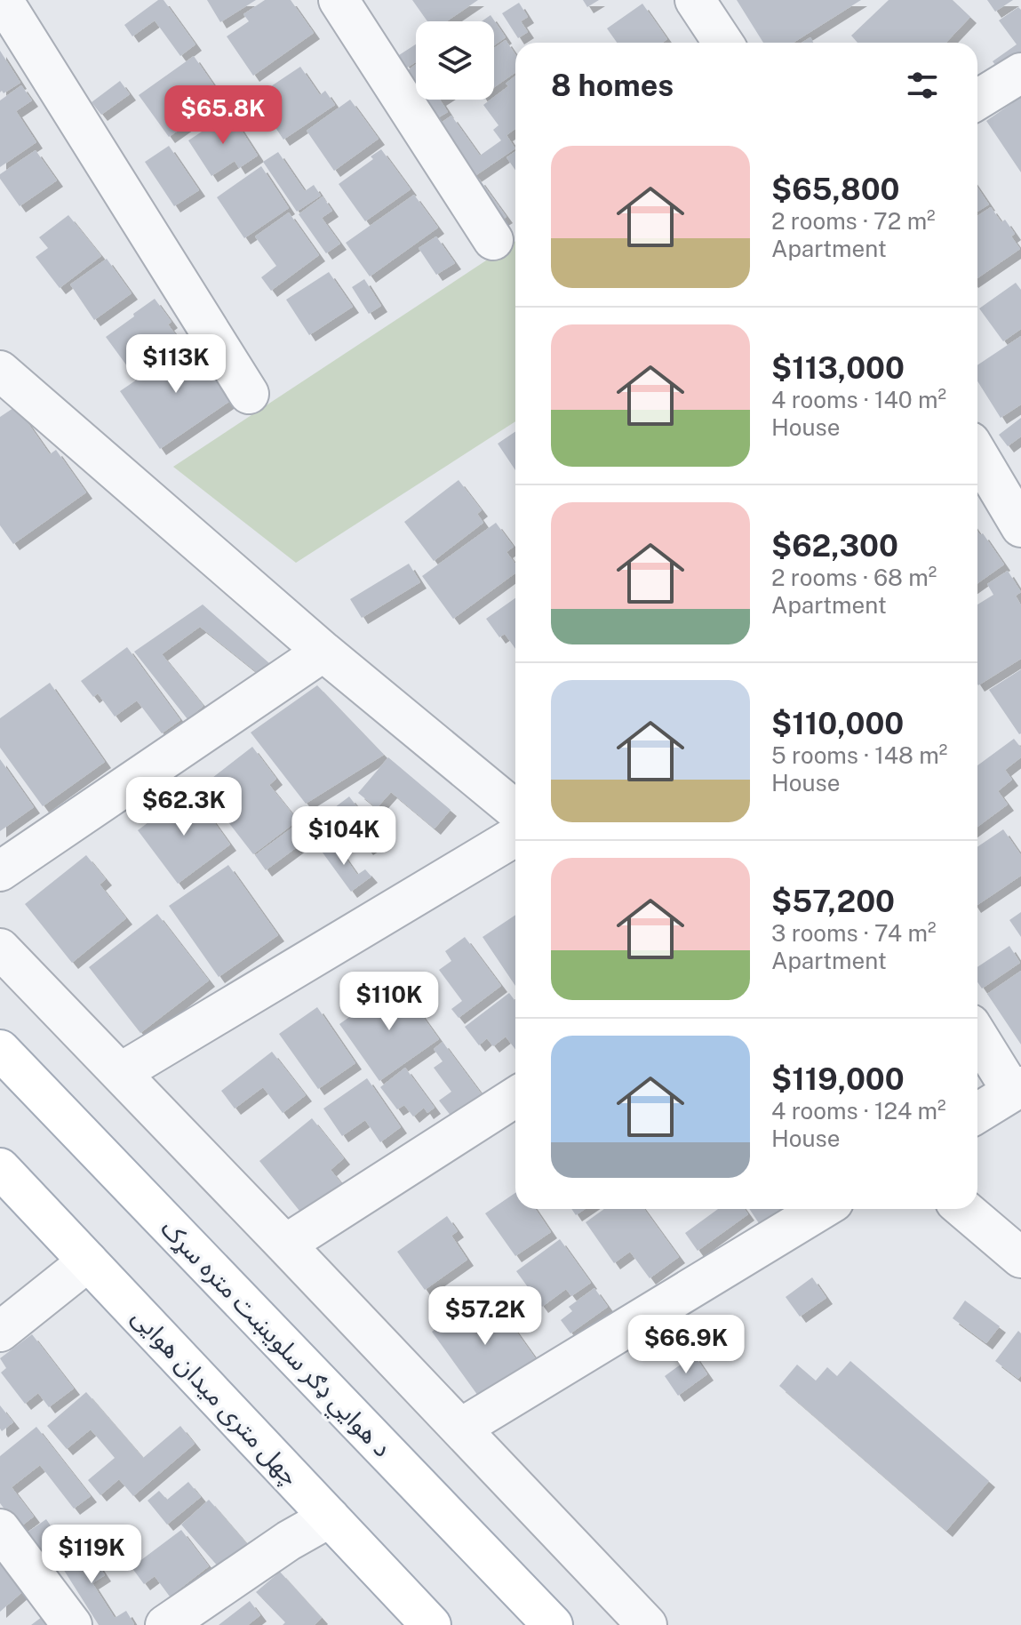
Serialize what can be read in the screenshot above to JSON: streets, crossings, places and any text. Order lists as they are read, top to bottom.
{
  "streets": {
    "main road": ["د هوايي ډګر سلویښت متره سړک", "چهل متری میدان هوایی"]
  },
  "page": {
    "heading": "8 homes",
    "price": [
      "$65.8K",
      "$113K",
      "$62.3K",
      "$104K",
      "$110K",
      "$57.2K",
      "$66.9K",
      "$119K"
    ],
    "list": [
      {
        "name": "$65,800",
        "note": "2 rooms · 72 m² · Apartment"
      },
      {
        "name": "$113,000",
        "note": "4 rooms · 140 m² · House"
      },
      {
        "name": "$62,300",
        "note": "2 rooms · 68 m² · Apartment"
      },
      {
        "name": "$110,000",
        "note": "5 rooms · 148 m² · House"
      },
      {
        "name": "$57,200",
        "note": "3 rooms · 74 m² · Apartment"
      },
      {
        "name": "$119,000",
        "note": "4 rooms · 124 m² · House"
      }
    ]
  }
}
